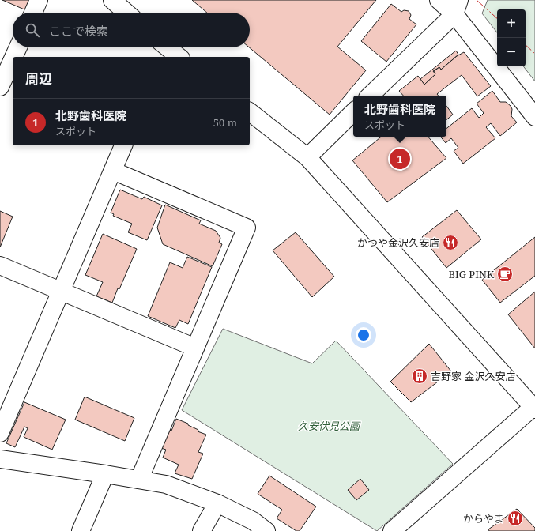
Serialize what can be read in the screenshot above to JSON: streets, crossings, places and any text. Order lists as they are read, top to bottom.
{
  "parks": ["久安伏見公園"],
  "places": {
    "restaurant": ["かつや金沢久安店", "からやま"],
    "cafe": ["BIG PINK"],
    "building": ["吉野家 金沢久安店"]
  },
  "page": {
    "map_buttons": ["+", "−"],
    "search": "ここで検索",
    "heading": "周辺",
    "popup": ["北野歯科医院", "スポット"],
    "list": [
      {
        "mark": "1",
        "name": "北野歯科医院",
        "note": "スポット",
        "value": "50 m"
      }
    ],
    "pins": "1"
  }
}
